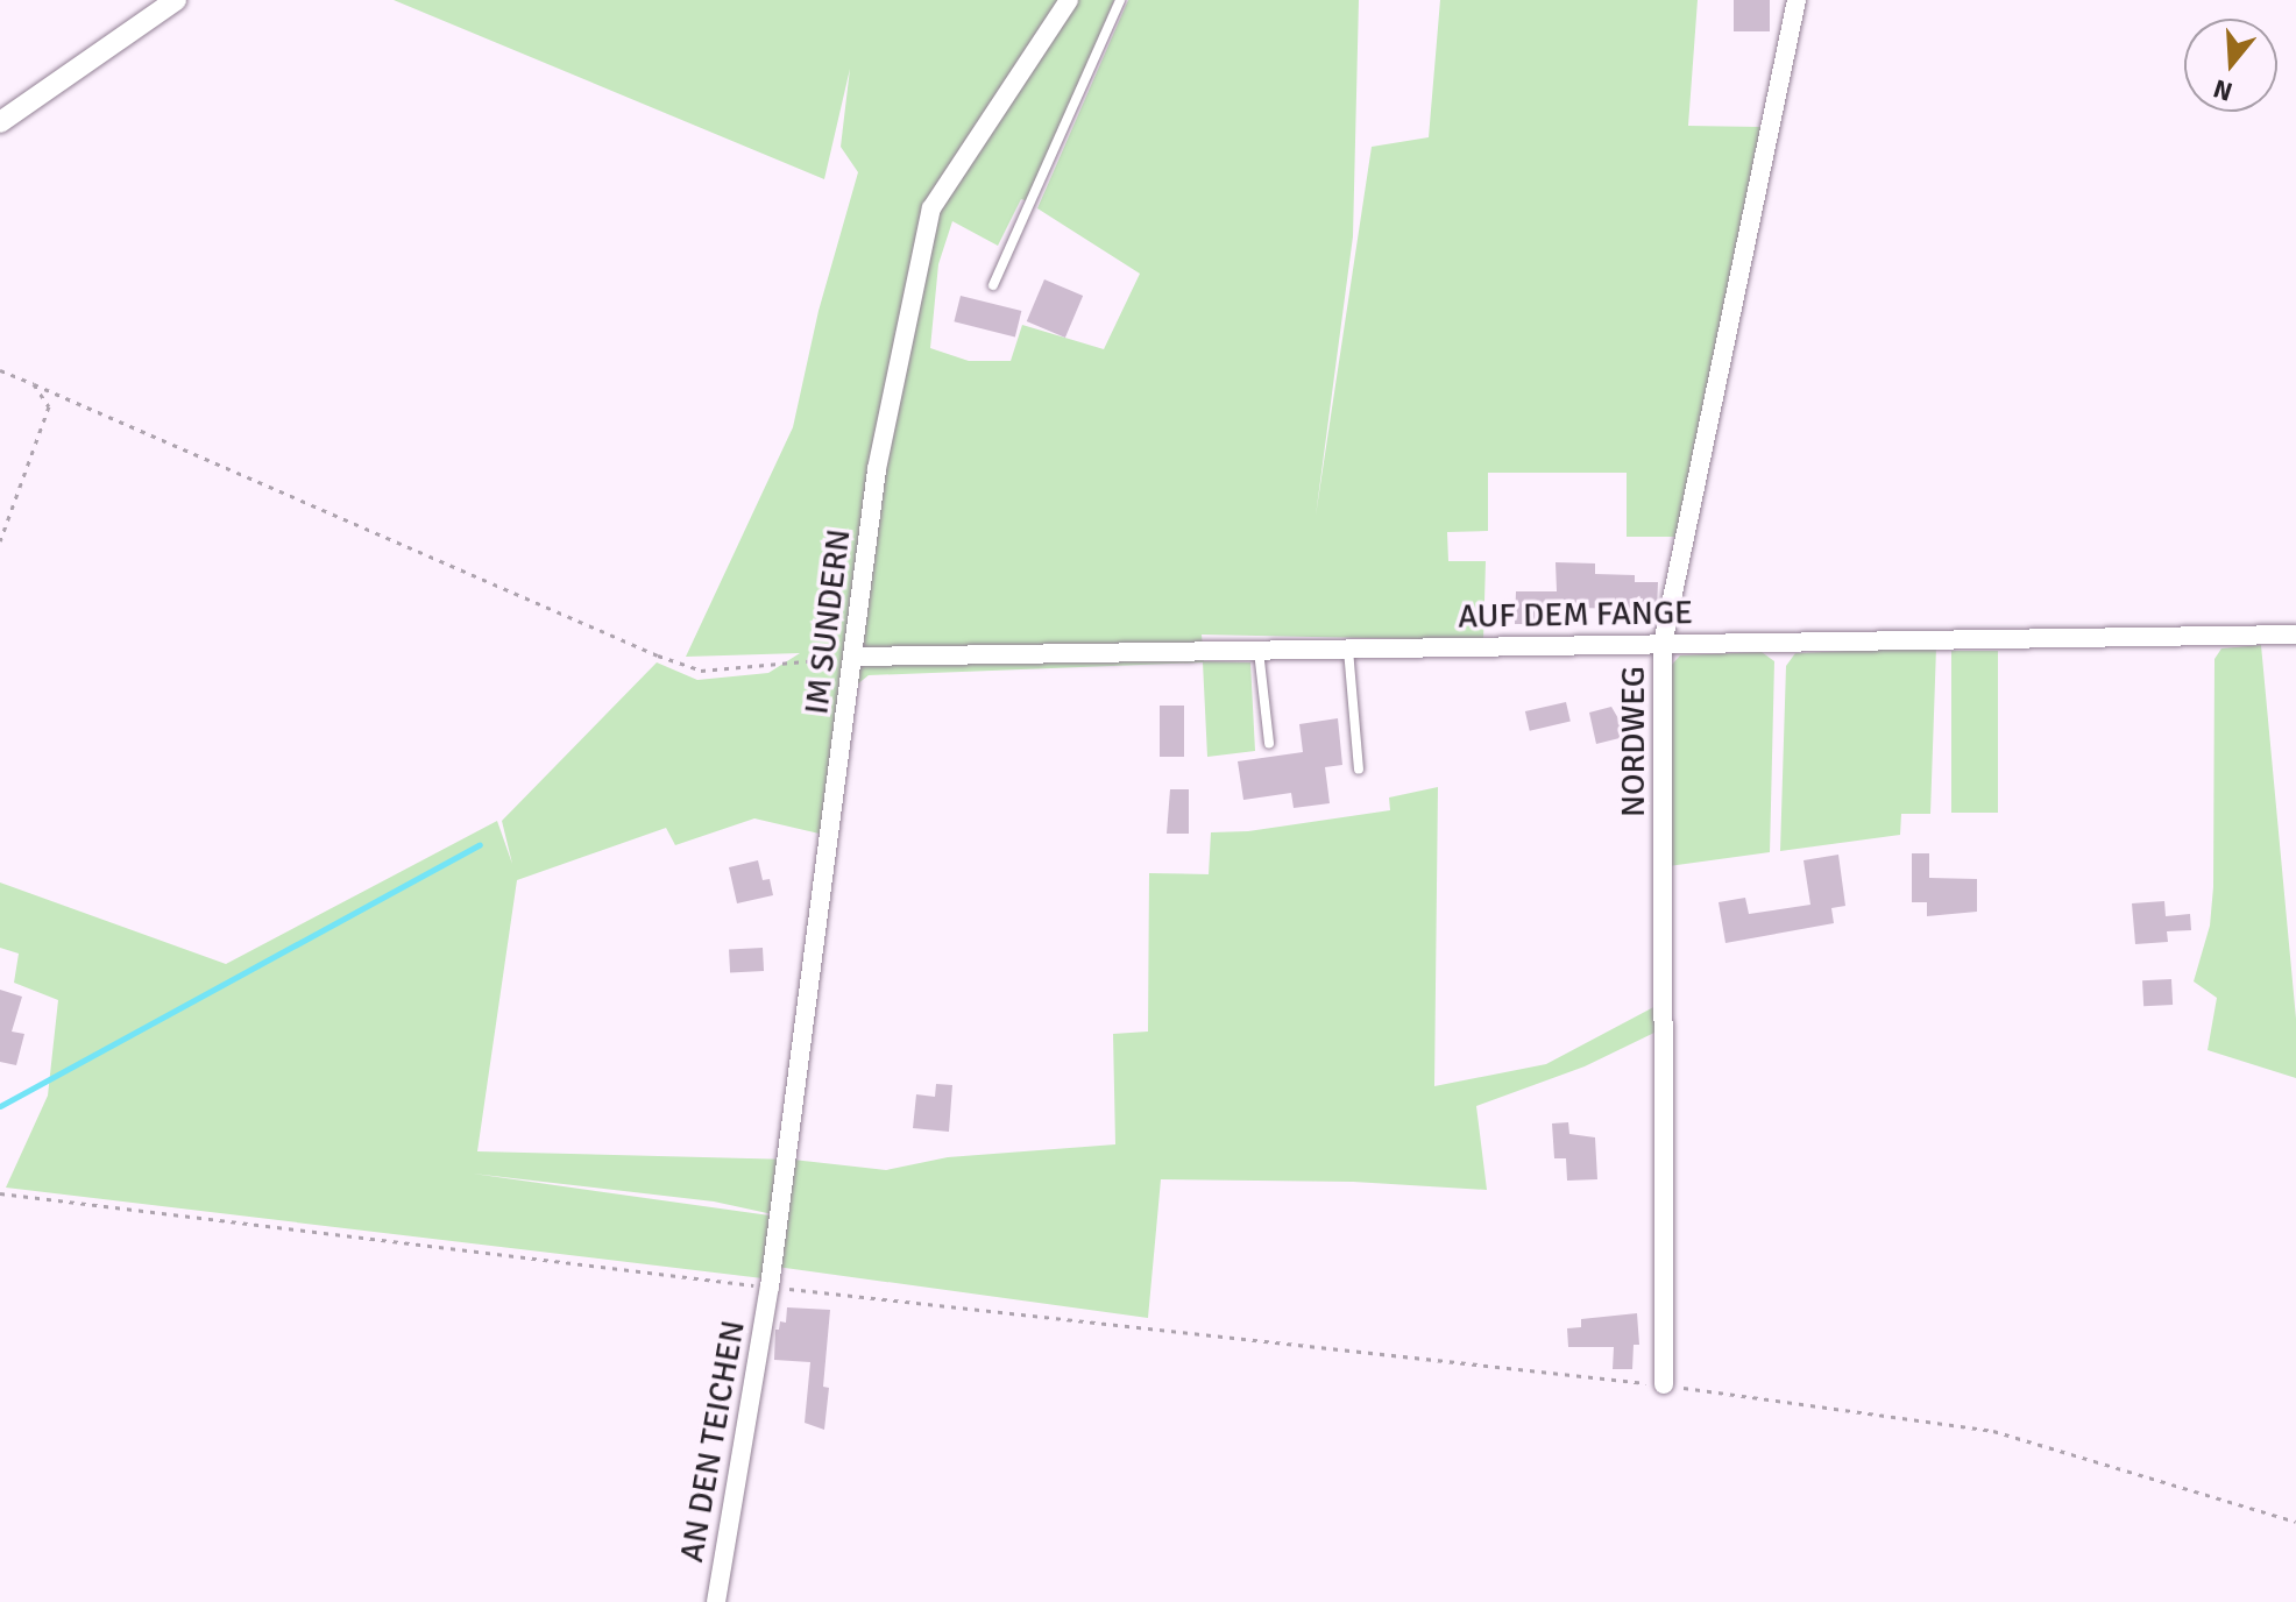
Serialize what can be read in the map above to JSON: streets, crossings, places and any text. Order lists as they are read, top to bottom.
{
  "streets": {
    "street": [
      "AUF DEM FANGE",
      "IM SUNDERN",
      "NORDWEG",
      "AN DEN TEICHEN"
    ]
  },
  "crossings": [
    ["AUF DEM FANGE", "IM SUNDERN"],
    ["AUF DEM FANGE", "NORDWEG"],
    ["IM SUNDERN", "AN DEN TEICHEN"]
  ],
  "north": "bottom"
}
